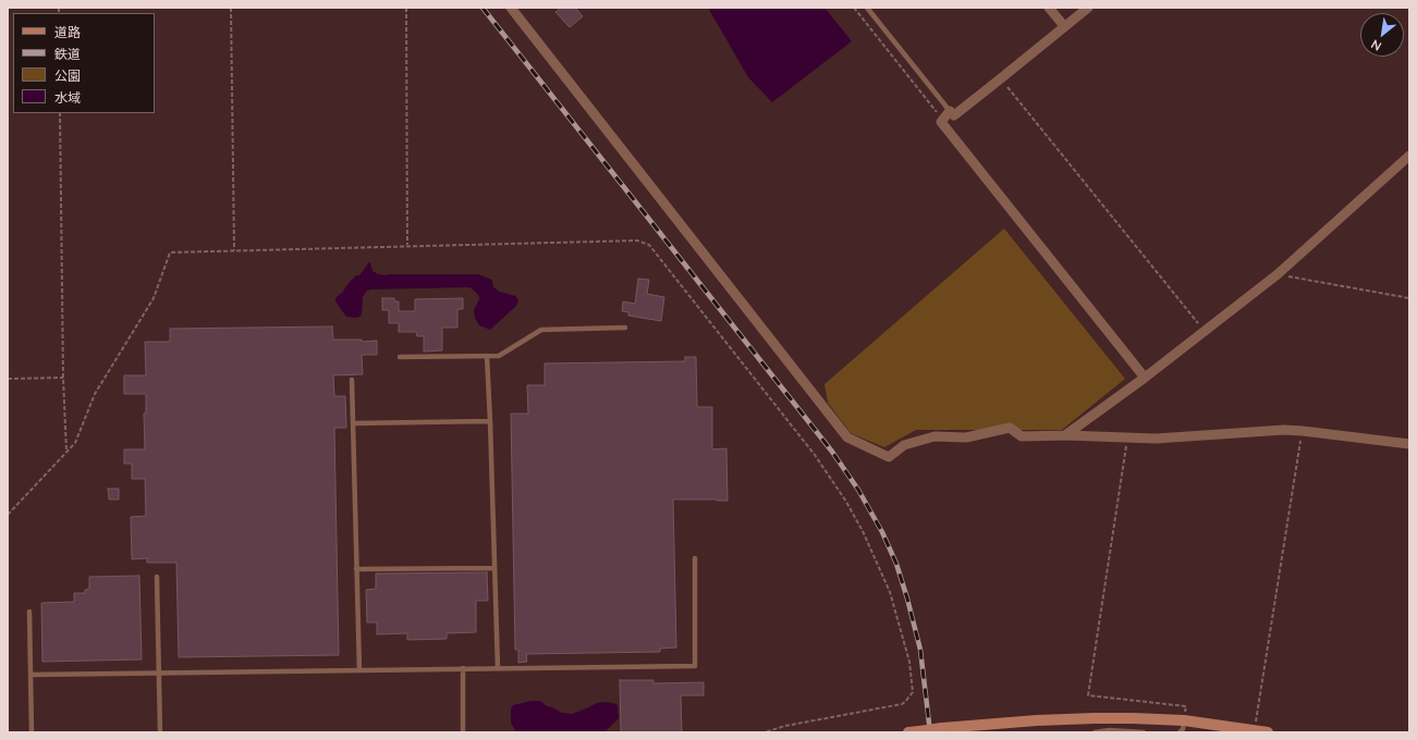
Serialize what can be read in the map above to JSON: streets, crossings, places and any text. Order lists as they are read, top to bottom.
{
  "legend": [
    "道路",
    "鉄道",
    "公園",
    "水域"
  ],
  "north": "bottom left"
}
